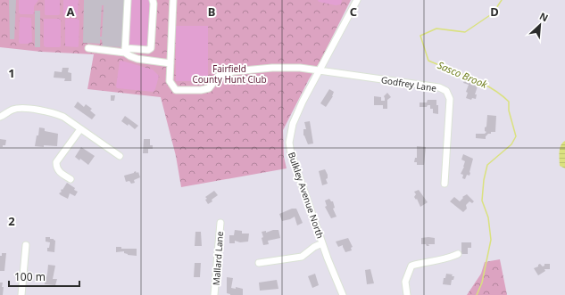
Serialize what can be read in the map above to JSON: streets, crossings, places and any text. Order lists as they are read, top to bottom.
{
  "streets": {
    "street": ["Godfrey Lane", "Bulkley Avenue North", "Mallard Lane"]
  },
  "crossings": [
    ["Godfrey Lane", "Bulkley Avenue North"]
  ],
  "water": ["Sasco Brook"],
  "parks": ["Fairfield County Hunt Club"],
  "scale_bar": "100 m",
  "north": "top right",
  "grid": {
    "columns": [
      "A",
      "B",
      "C",
      "D"
    ],
    "rows": ["1", "2"]
  }
}
